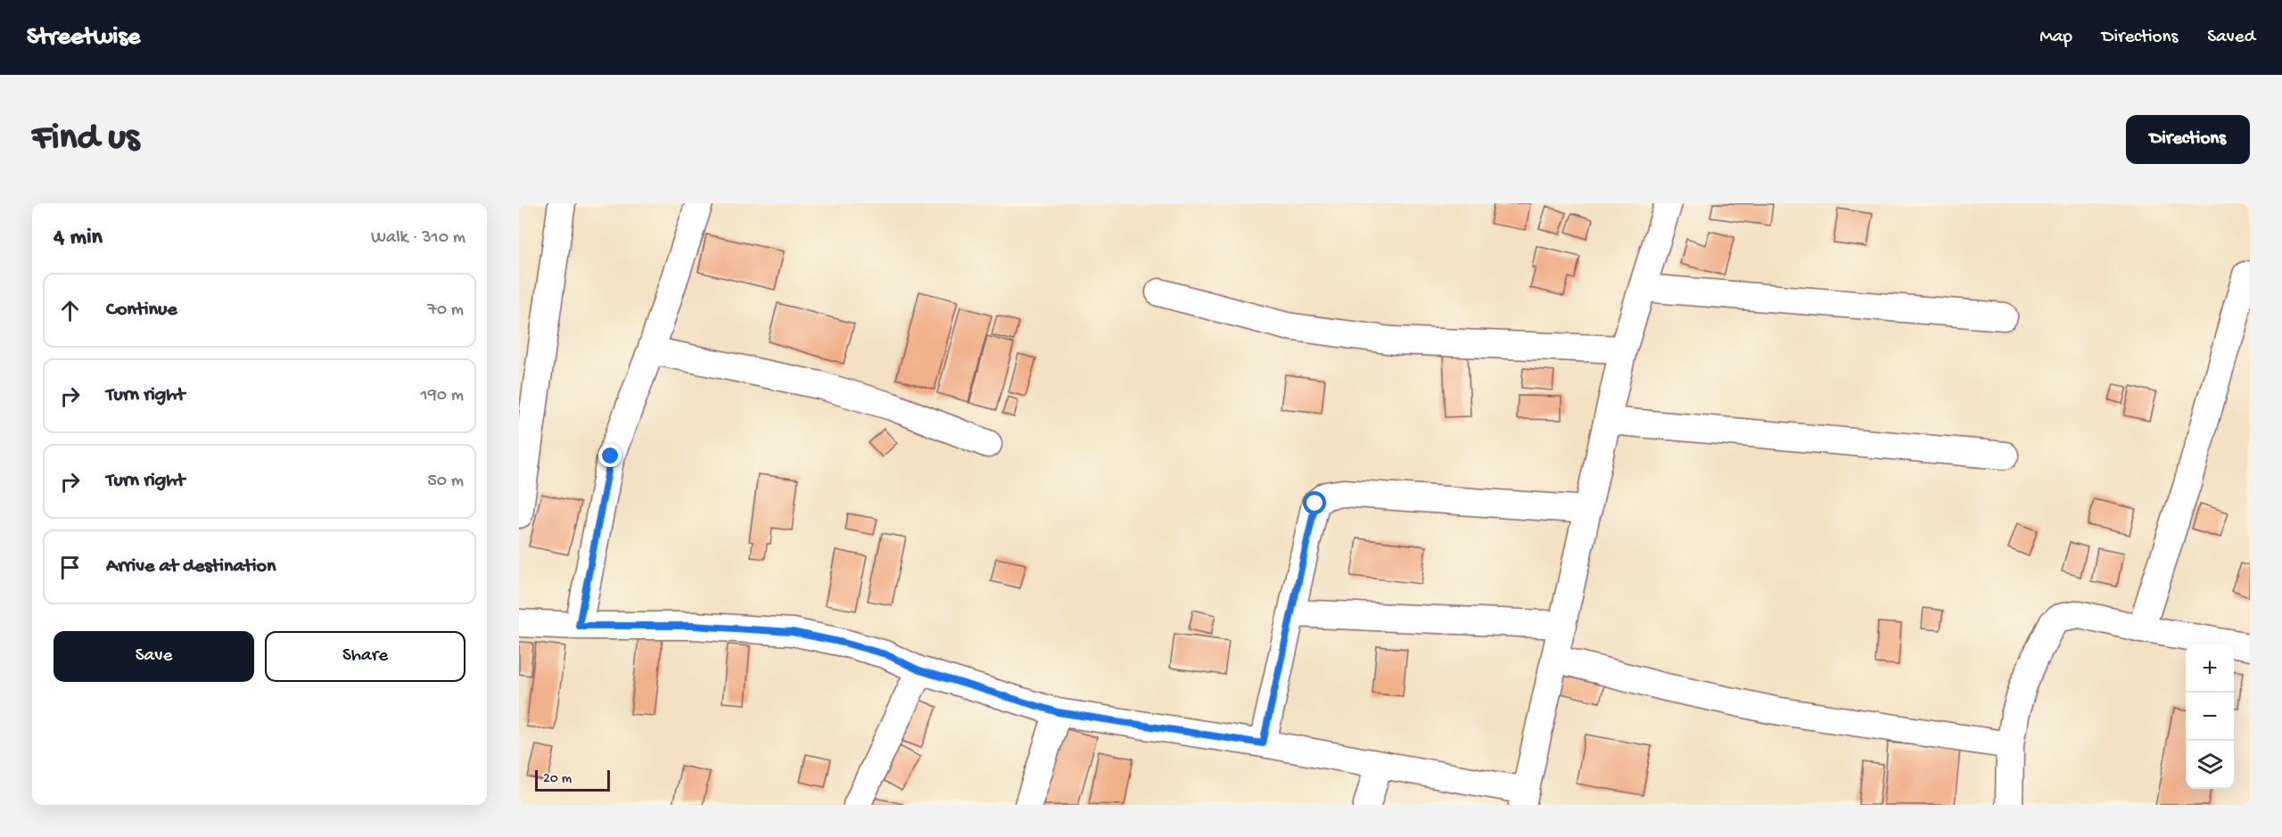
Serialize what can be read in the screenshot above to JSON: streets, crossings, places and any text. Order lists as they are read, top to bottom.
{
  "scale_bar": "20 m",
  "page": {
    "header": "Streetwise",
    "nav": ["Map", "Directions", "Saved"],
    "buttons": [
      "Directions",
      ["Save", "Share"]
    ],
    "title": "Find us",
    "heading": ["4 min", "Walk · 310 m"],
    "list": [
      ["Continue", "70 m"],
      ["Turn right", "190 m"],
      ["Turn right", "50 m"],
      "Arrive at destination"
    ],
    "map_buttons": ["+", "−"],
    "scale": "20 m"
  }
}
